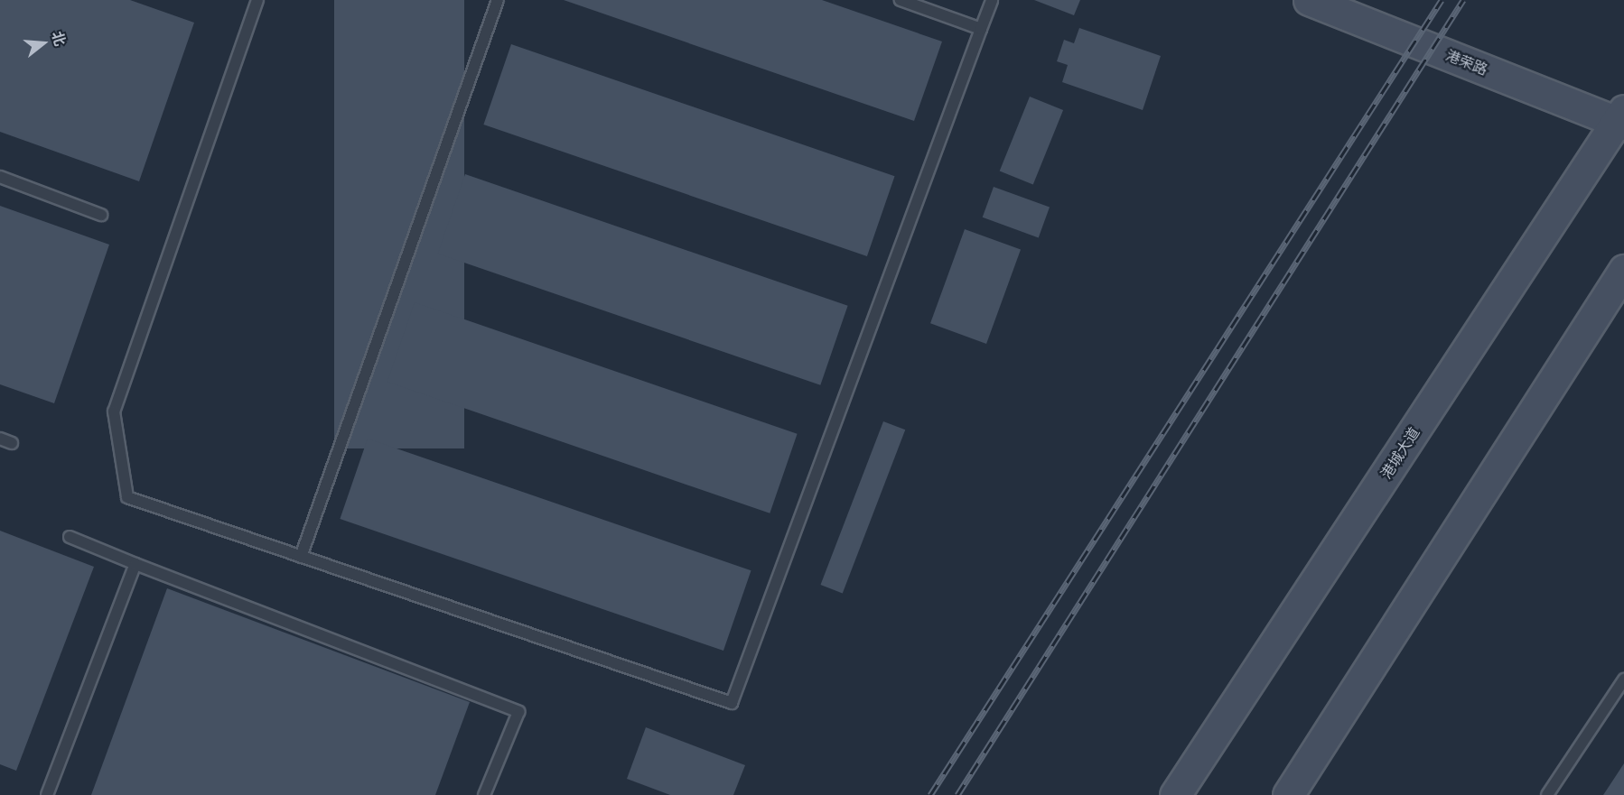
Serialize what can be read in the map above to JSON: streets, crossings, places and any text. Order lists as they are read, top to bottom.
{
  "streets": {
    "main road": ["港荣路", "港城大道"]
  },
  "crossings": [
    ["港荣路", "港城大道"]
  ],
  "north": "right"
}
